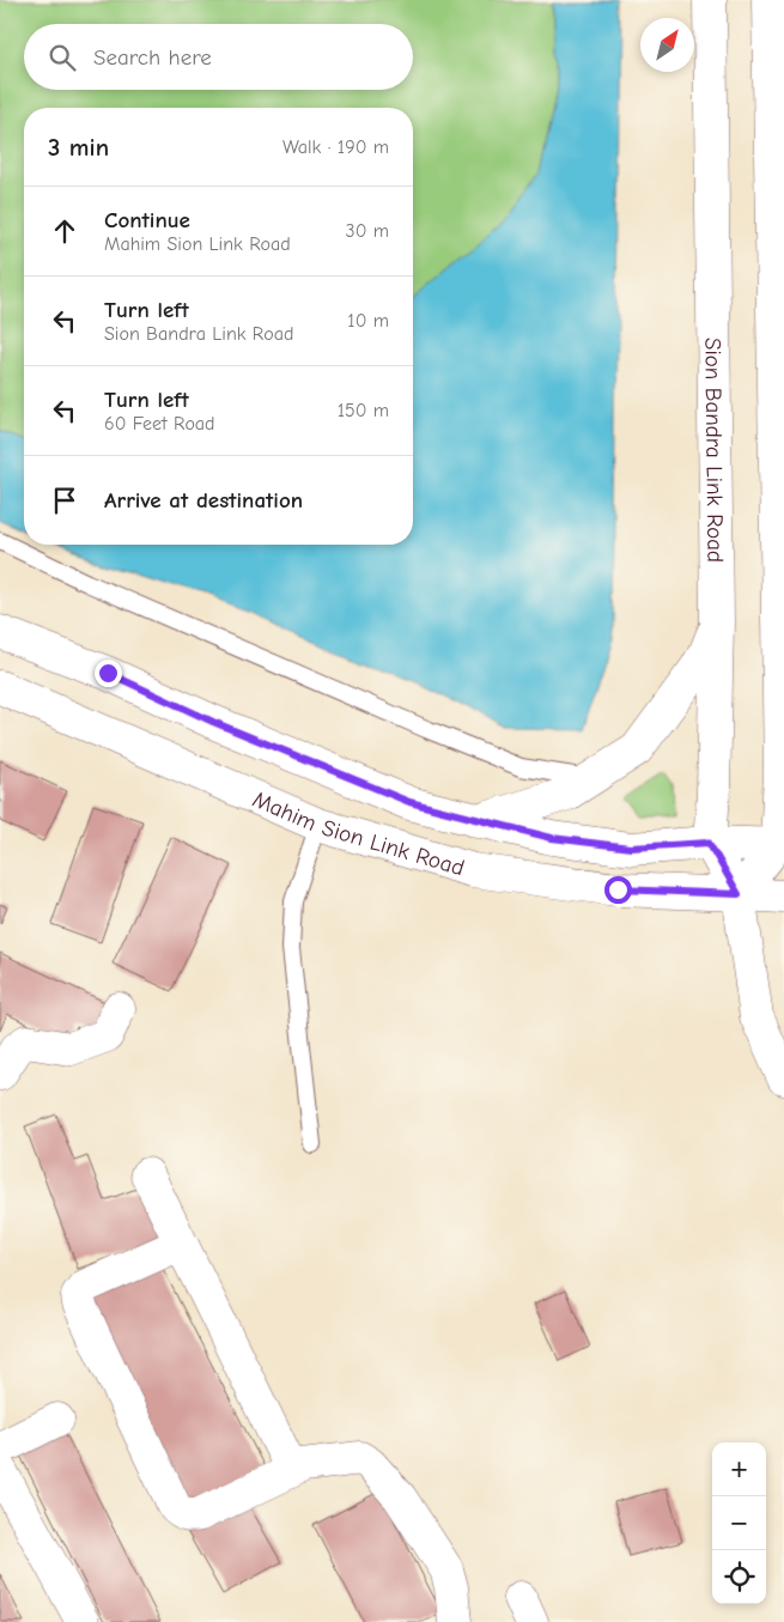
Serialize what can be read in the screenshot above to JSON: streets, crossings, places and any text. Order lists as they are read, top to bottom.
{
  "streets": {
    "main road": ["Sion Bandra Link Road", "Mahim Sion Link Road"]
  },
  "north": "top right",
  "page": {
    "search": "Search here",
    "heading": ["3 min", "Walk · 190 m"],
    "list": [
      ["Continue", "Mahim Sion Link Road", "30 m"],
      ["Turn left", "Sion Bandra Link Road", "10 m"],
      ["Turn left", "60 Feet Road", "150 m"],
      "Arrive at destination"
    ],
    "map_buttons": ["+", "−"]
  }
}
